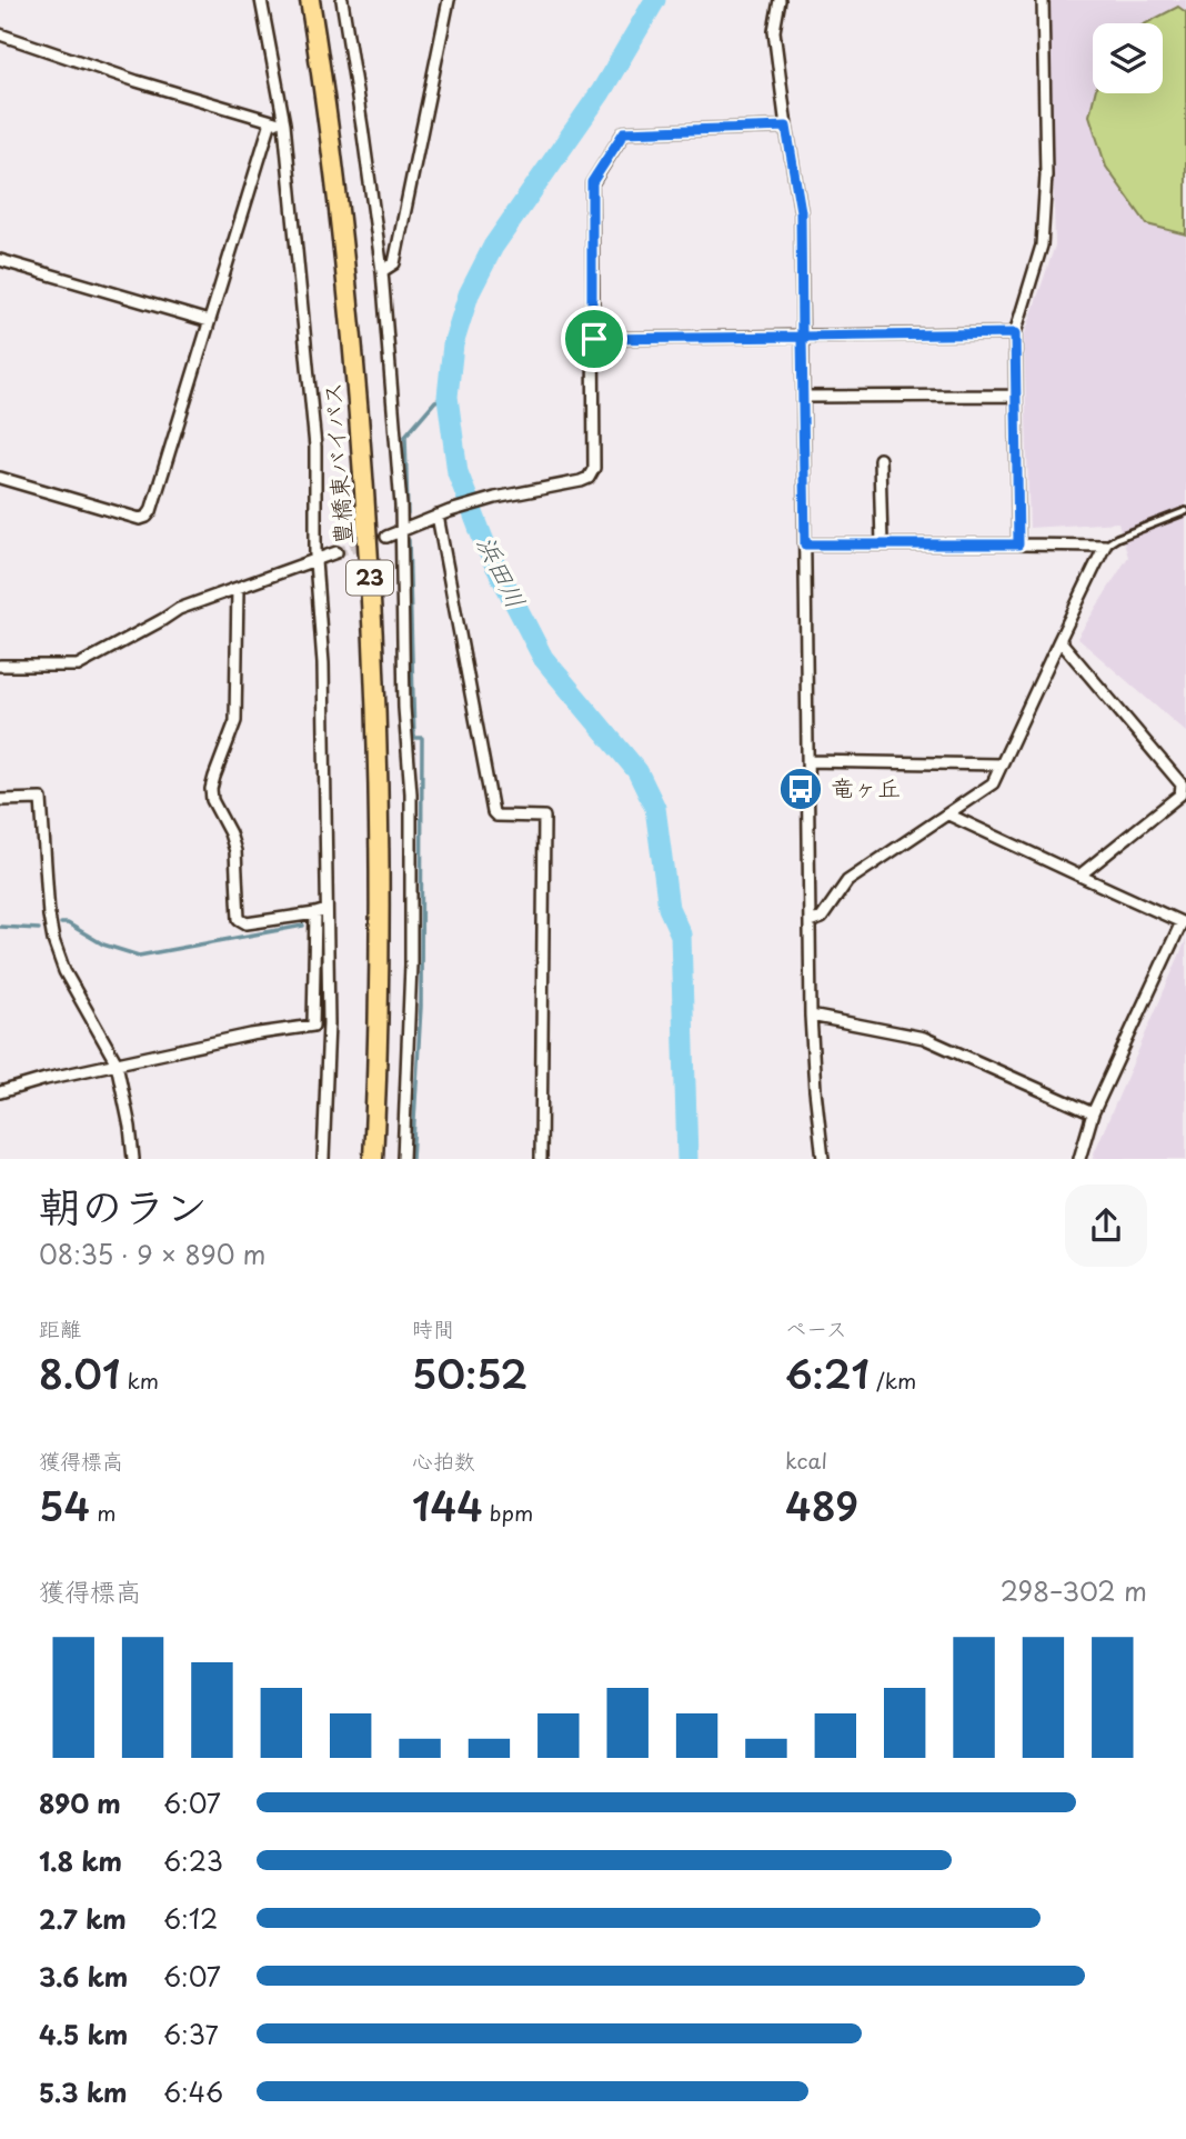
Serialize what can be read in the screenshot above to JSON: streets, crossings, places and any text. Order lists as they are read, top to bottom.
{
  "streets": {
    "highway": ["豊橋東バイパス", "23"]
  },
  "water": ["浜田川"],
  "places": {
    "bus stop": ["竜ヶ丘"]
  },
  "page": {
    "heading": ["朝のラン", "08:35 · 9 × 890 m"],
    "stats": [
      ["距離", "8.01 km"],
      ["時間", "50:52"],
      ["ペース", "6:21 /km"],
      ["獲得標高", "54 m"],
      ["心拍数", "144 bpm"],
      ["kcal", "489"]
    ],
    "chart": ["獲得標高", "298–302 m"],
    "list": [
      {
        "name": "890 m",
        "note": "6:07"
      },
      {
        "name": "1.8 km",
        "note": "6:23"
      },
      {
        "name": "2.7 km",
        "note": "6:12"
      },
      {
        "name": "3.6 km",
        "note": "6:07"
      },
      {
        "name": "4.5 km",
        "note": "6:37"
      },
      {
        "name": "5.3 km",
        "note": "6:46"
      }
    ]
  }
}
